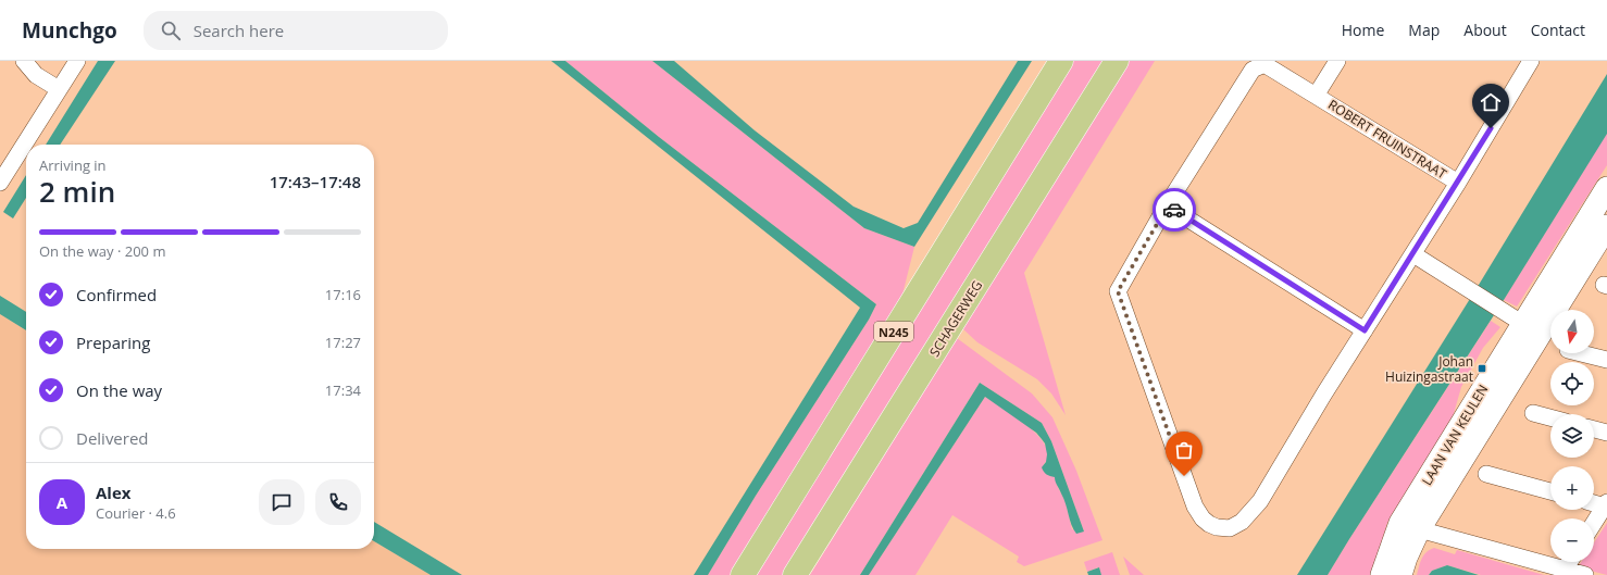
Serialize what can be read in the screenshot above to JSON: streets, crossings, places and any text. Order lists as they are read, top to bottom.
{
  "streets": {
    "main road": ["SCHAGERWEG", "N245"],
    "street": ["ROBERT FRUINSTRAAT", "LAAN VAN KEULEN"]
  },
  "places": {
    "transit": ["Johan Huizingastraat"]
  },
  "north": "bottom",
  "page": {
    "header": "Munchgo",
    "search": "Search here",
    "nav": [
      "Home",
      "Map",
      "About",
      "Contact"
    ],
    "heading": ["2 min", "Arriving in", "17:43–17:48"],
    "panel": ["Alex", "Courier · 4.6"],
    "bar": "On the way · 200 m",
    "list": [
      ["Confirmed", "17:16"],
      ["Preparing", "17:27"],
      ["On the way", "17:34"],
      "Delivered"
    ],
    "map_buttons": ["+", "−"],
    "round": "A"
  }
}
